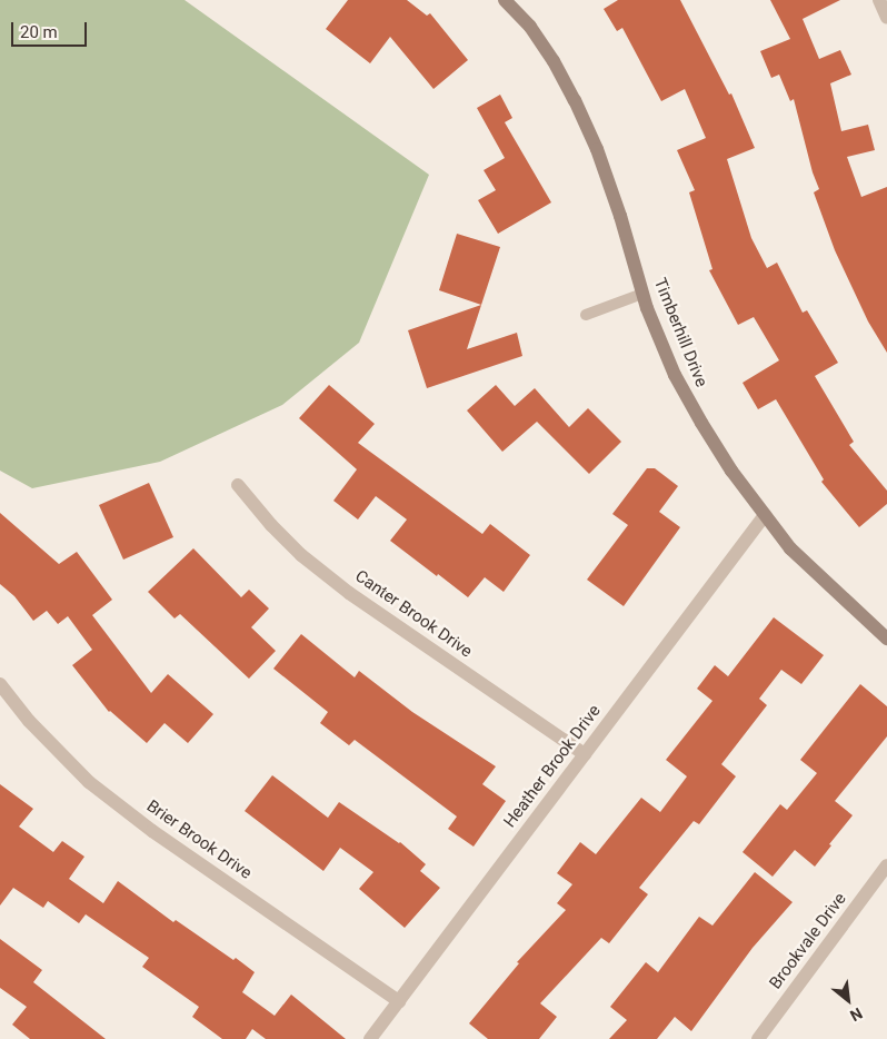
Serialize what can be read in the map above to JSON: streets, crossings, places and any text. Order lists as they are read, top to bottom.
{
  "streets": {
    "street": [
      "Timberhill Drive",
      "Canter Brook Drive",
      "Heather Brook Drive",
      "Brier Brook Drive",
      "Brookvale Drive"
    ]
  },
  "crossings": [
    ["Timberhill Drive", "Heather Brook Drive"],
    ["Canter Brook Drive", "Heather Brook Drive"],
    ["Heather Brook Drive", "Brier Brook Drive"]
  ],
  "scale_bar": "20 m",
  "north": "bottom right"
}
